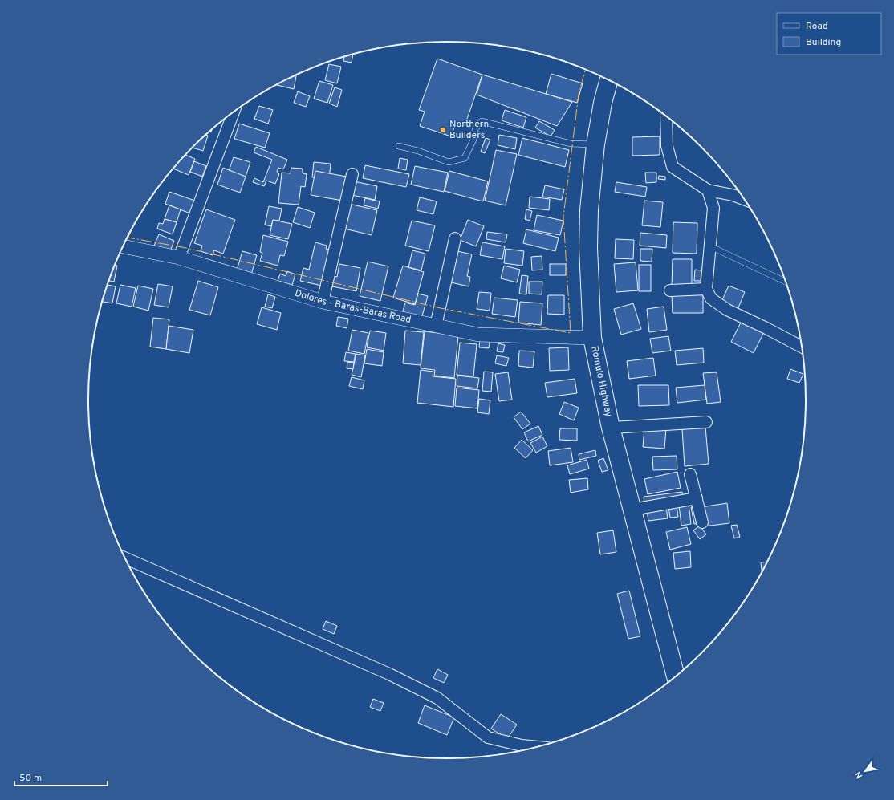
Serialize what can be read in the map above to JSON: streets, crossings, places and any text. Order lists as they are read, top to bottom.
{
  "streets": {
    "highway": ["Romulo Highway"],
    "street": ["Dolores - Baras-Baras Road"]
  },
  "crossings": [
    ["Dolores - Baras-Baras Road", "Romulo Highway"]
  ],
  "places": ["Northern Builders"],
  "legend": ["Road", "Building"],
  "scale_bar": "50 m",
  "north": "bottom left"
}
